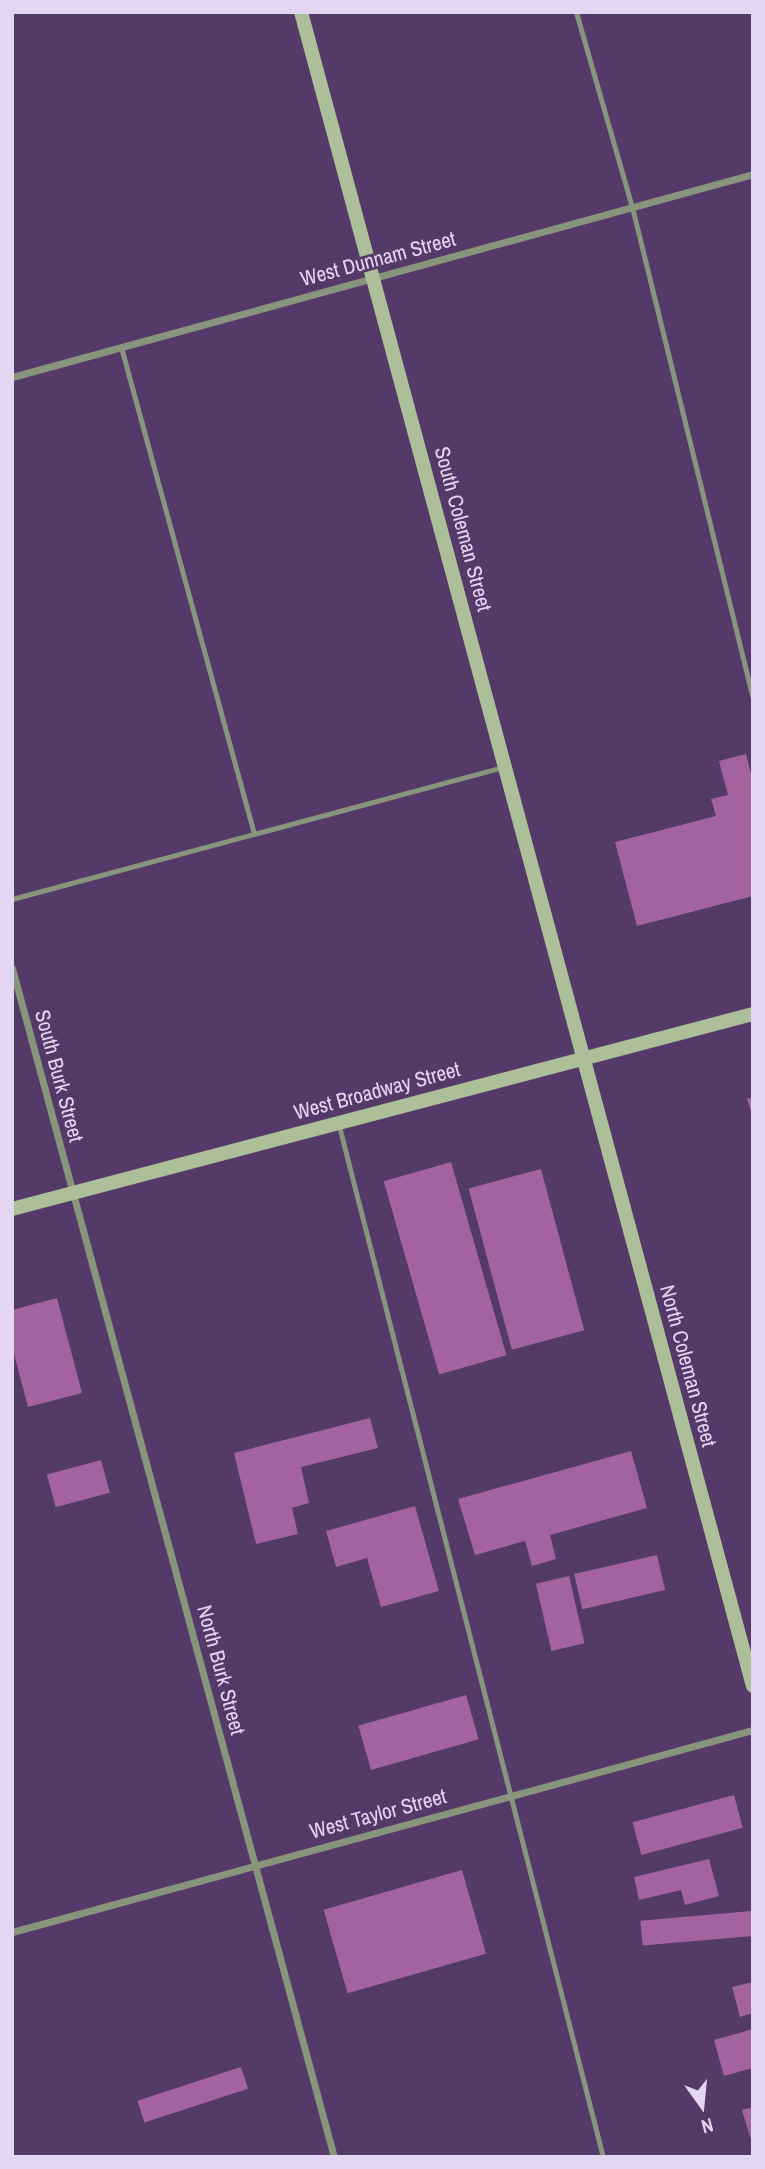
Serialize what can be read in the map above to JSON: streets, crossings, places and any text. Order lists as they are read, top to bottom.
{
  "streets": {
    "street": [
      "West Dunnam Street",
      "South Coleman Street",
      "South Burk Street",
      "West Broadway Street",
      "North Coleman Street",
      "North Burk Street",
      "West Taylor Street"
    ]
  },
  "crossings": [
    ["West Dunnam Street", "South Coleman Street"],
    ["South Coleman Street", "West Broadway Street"],
    ["South Coleman Street", "North Coleman Street"],
    ["South Burk Street", "West Broadway Street"],
    ["South Burk Street", "North Burk Street"],
    ["West Broadway Street", "North Coleman Street"],
    ["West Broadway Street", "North Burk Street"],
    ["North Burk Street", "West Taylor Street"]
  ],
  "north": "bottom"
}
